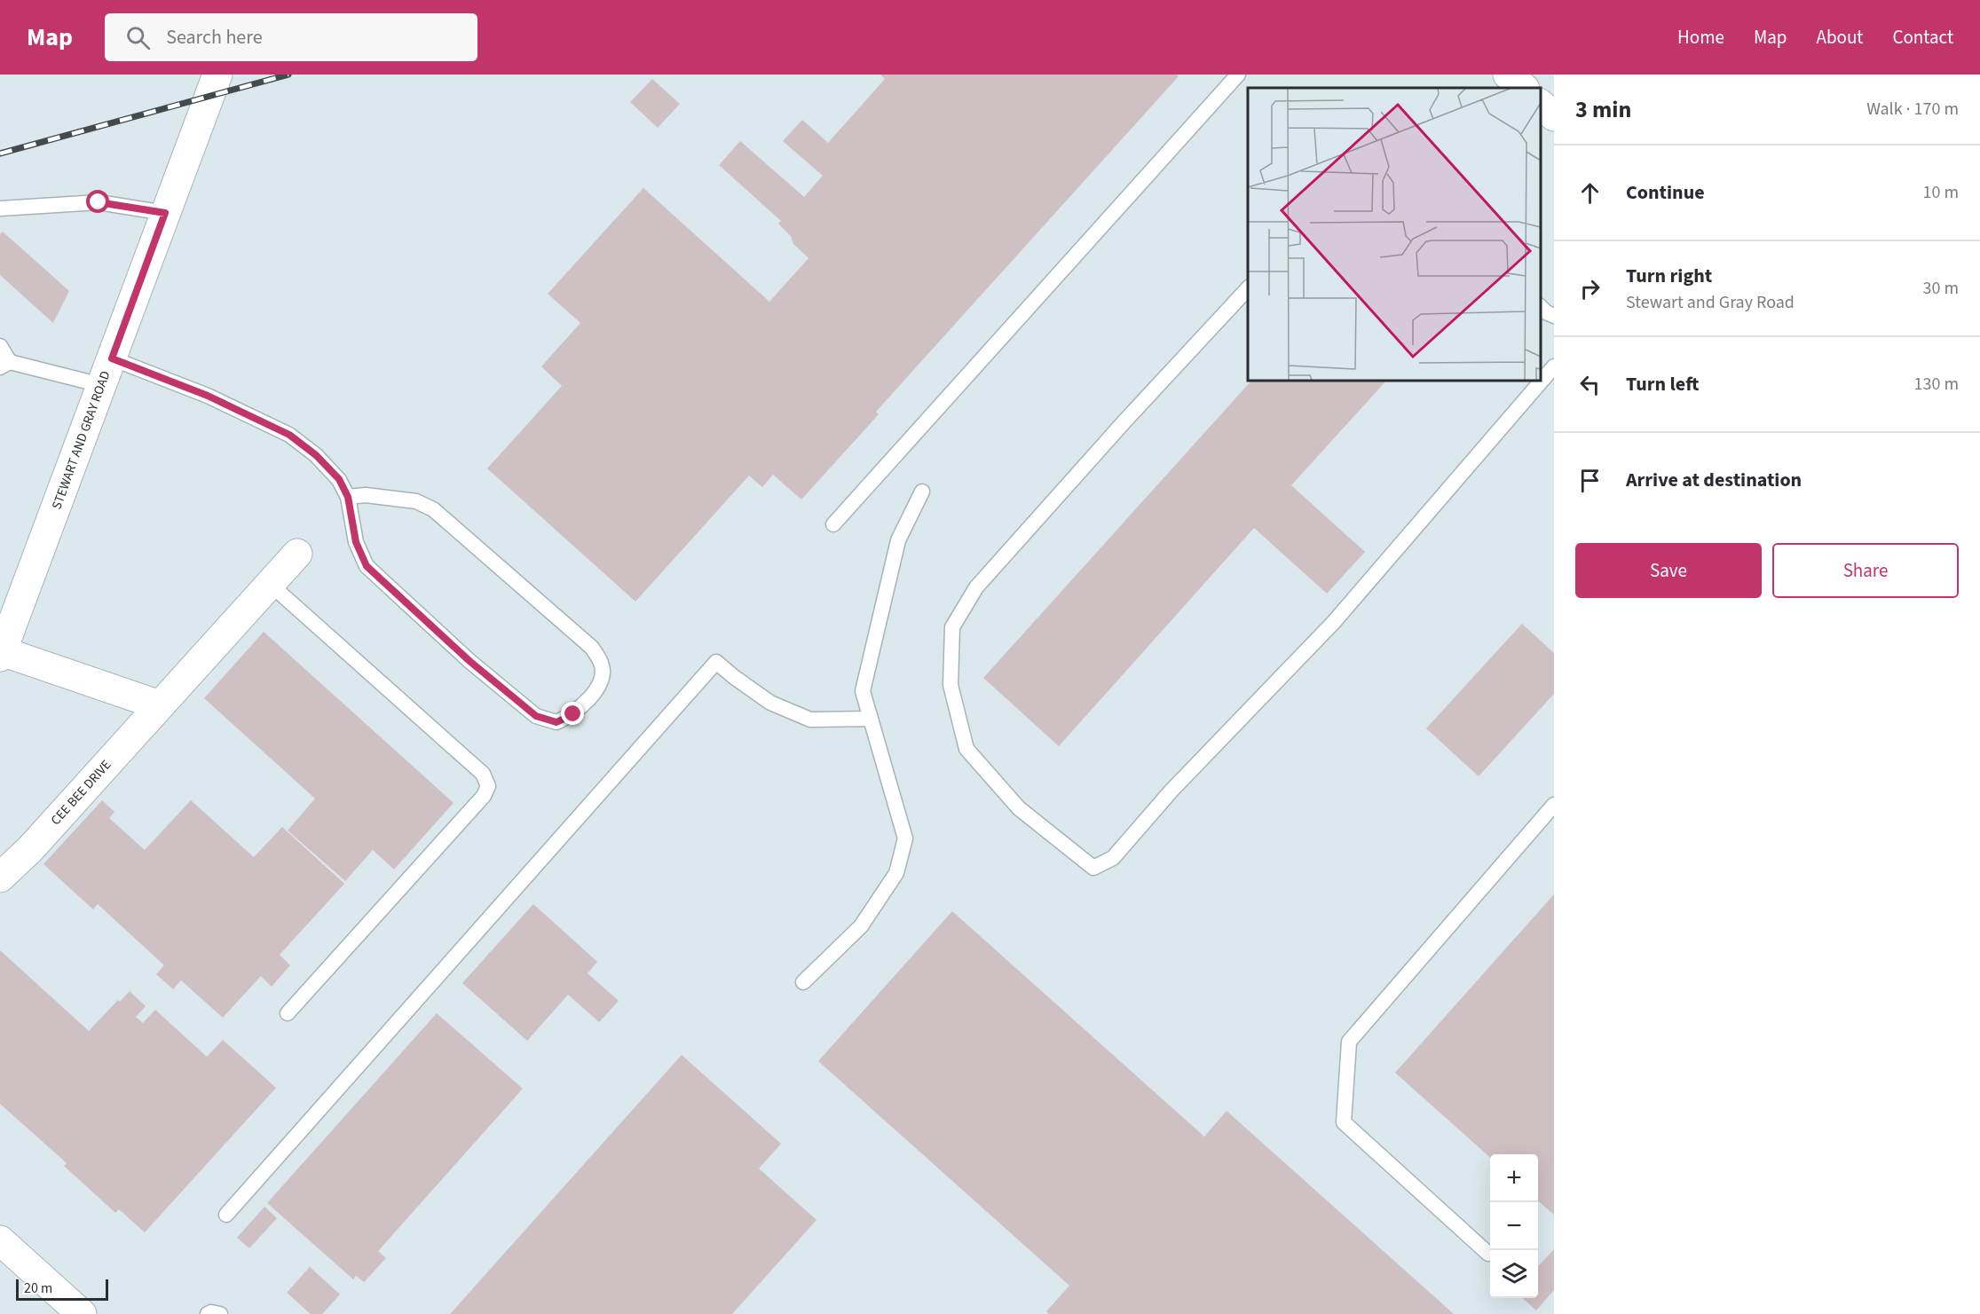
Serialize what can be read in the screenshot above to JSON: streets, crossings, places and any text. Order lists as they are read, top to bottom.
{
  "streets": {
    "main road": ["STEWART AND GRAY ROAD", "CEE BEE DRIVE"]
  },
  "scale_bar": "20 m",
  "page": {
    "header": "Map",
    "search": "Search here",
    "nav": [
      "Home",
      "Map",
      "About",
      "Contact"
    ],
    "heading": ["3 min", "Walk · 170 m"],
    "list": [
      ["Continue", "10 m"],
      ["Turn right", "Stewart and Gray Road", "30 m"],
      ["Turn left", "130 m"],
      "Arrive at destination"
    ],
    "buttons": ["Save", "Share"],
    "map_buttons": ["+", "−"],
    "scale": "20 m"
  }
}
